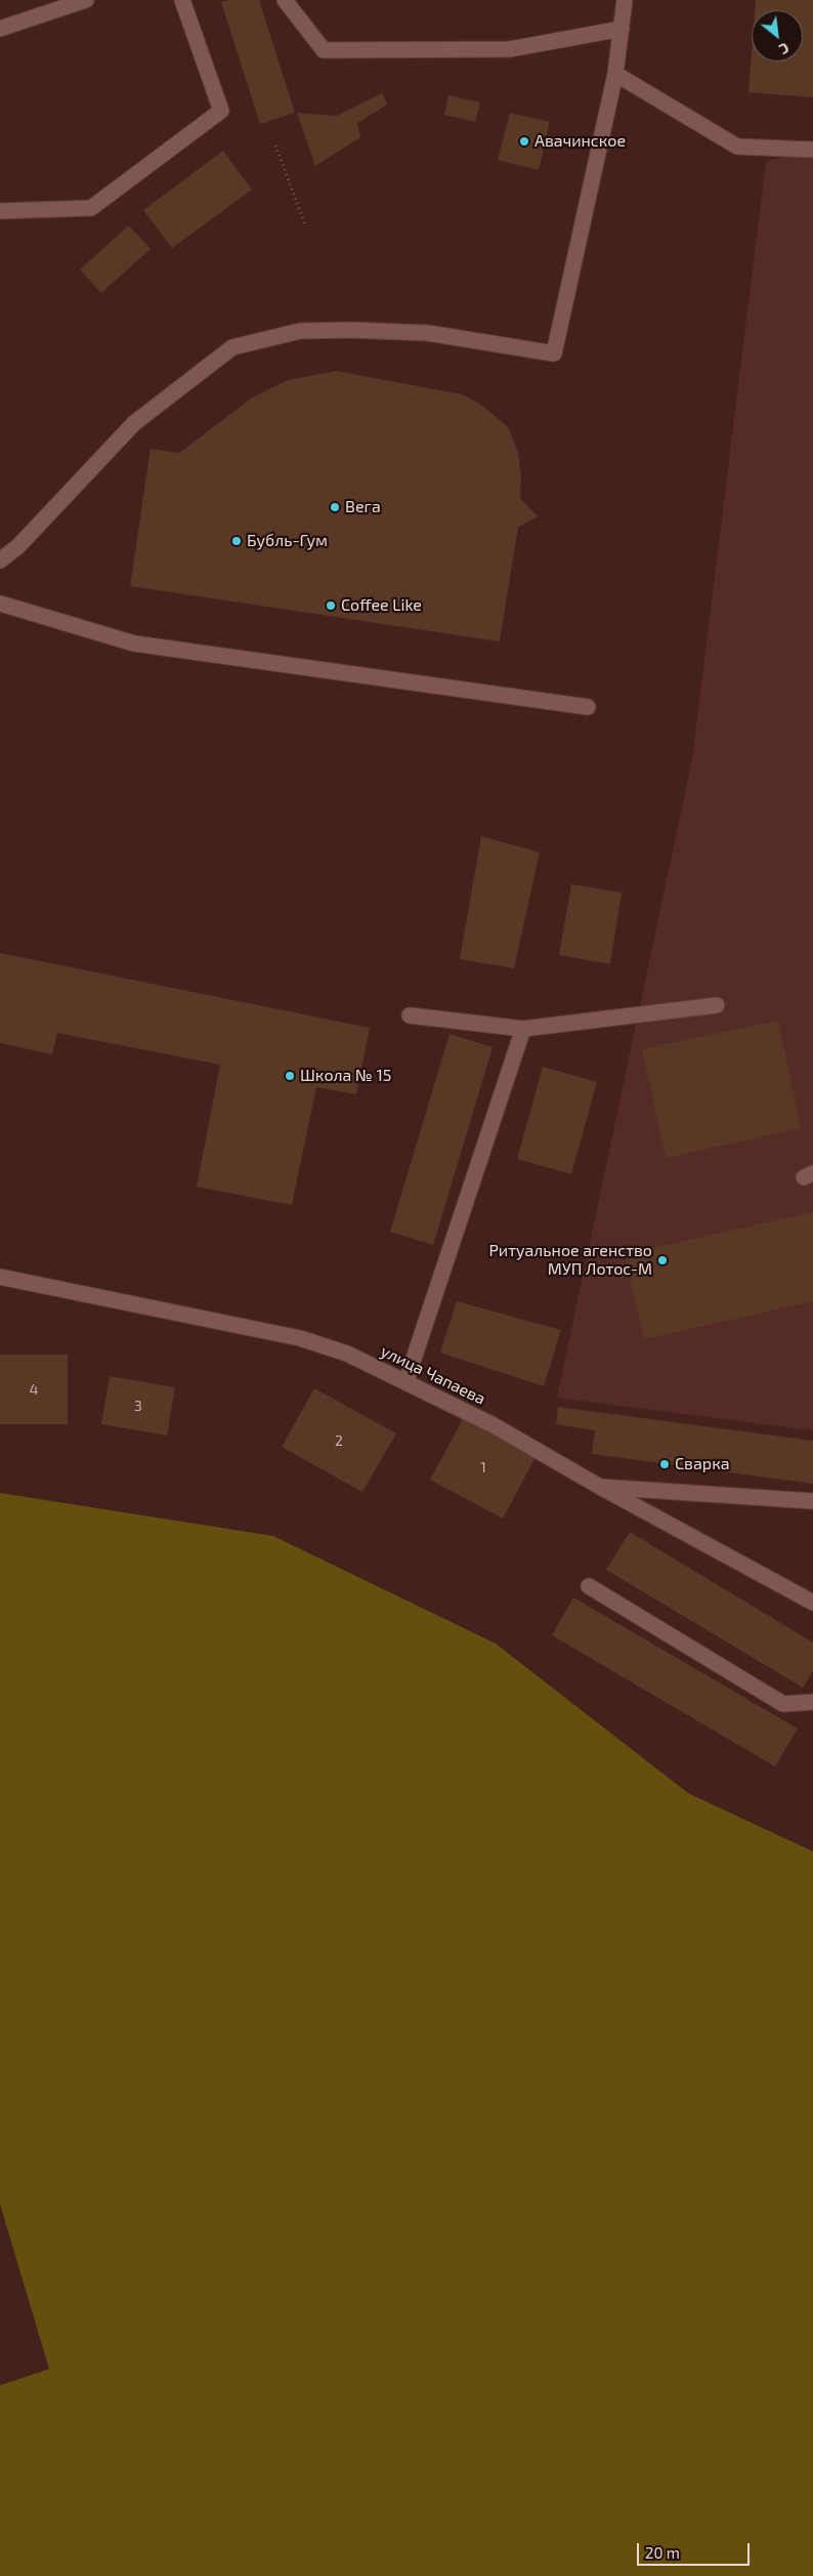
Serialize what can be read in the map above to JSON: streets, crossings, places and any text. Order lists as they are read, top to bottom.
{
  "streets": {
    "street": ["улица Чапаева"]
  },
  "places": [
    "Авачинское",
    "Вега",
    "Бубль-Гум",
    "Coffee Like",
    "Школа № 15",
    "Ритуальное агенство МУП Лотос-М",
    "Сварка"
  ],
  "house_numbers": [
    "4",
    "3",
    "2",
    "1"
  ],
  "scale_bar": "20 m",
  "north": "bottom right"
}
